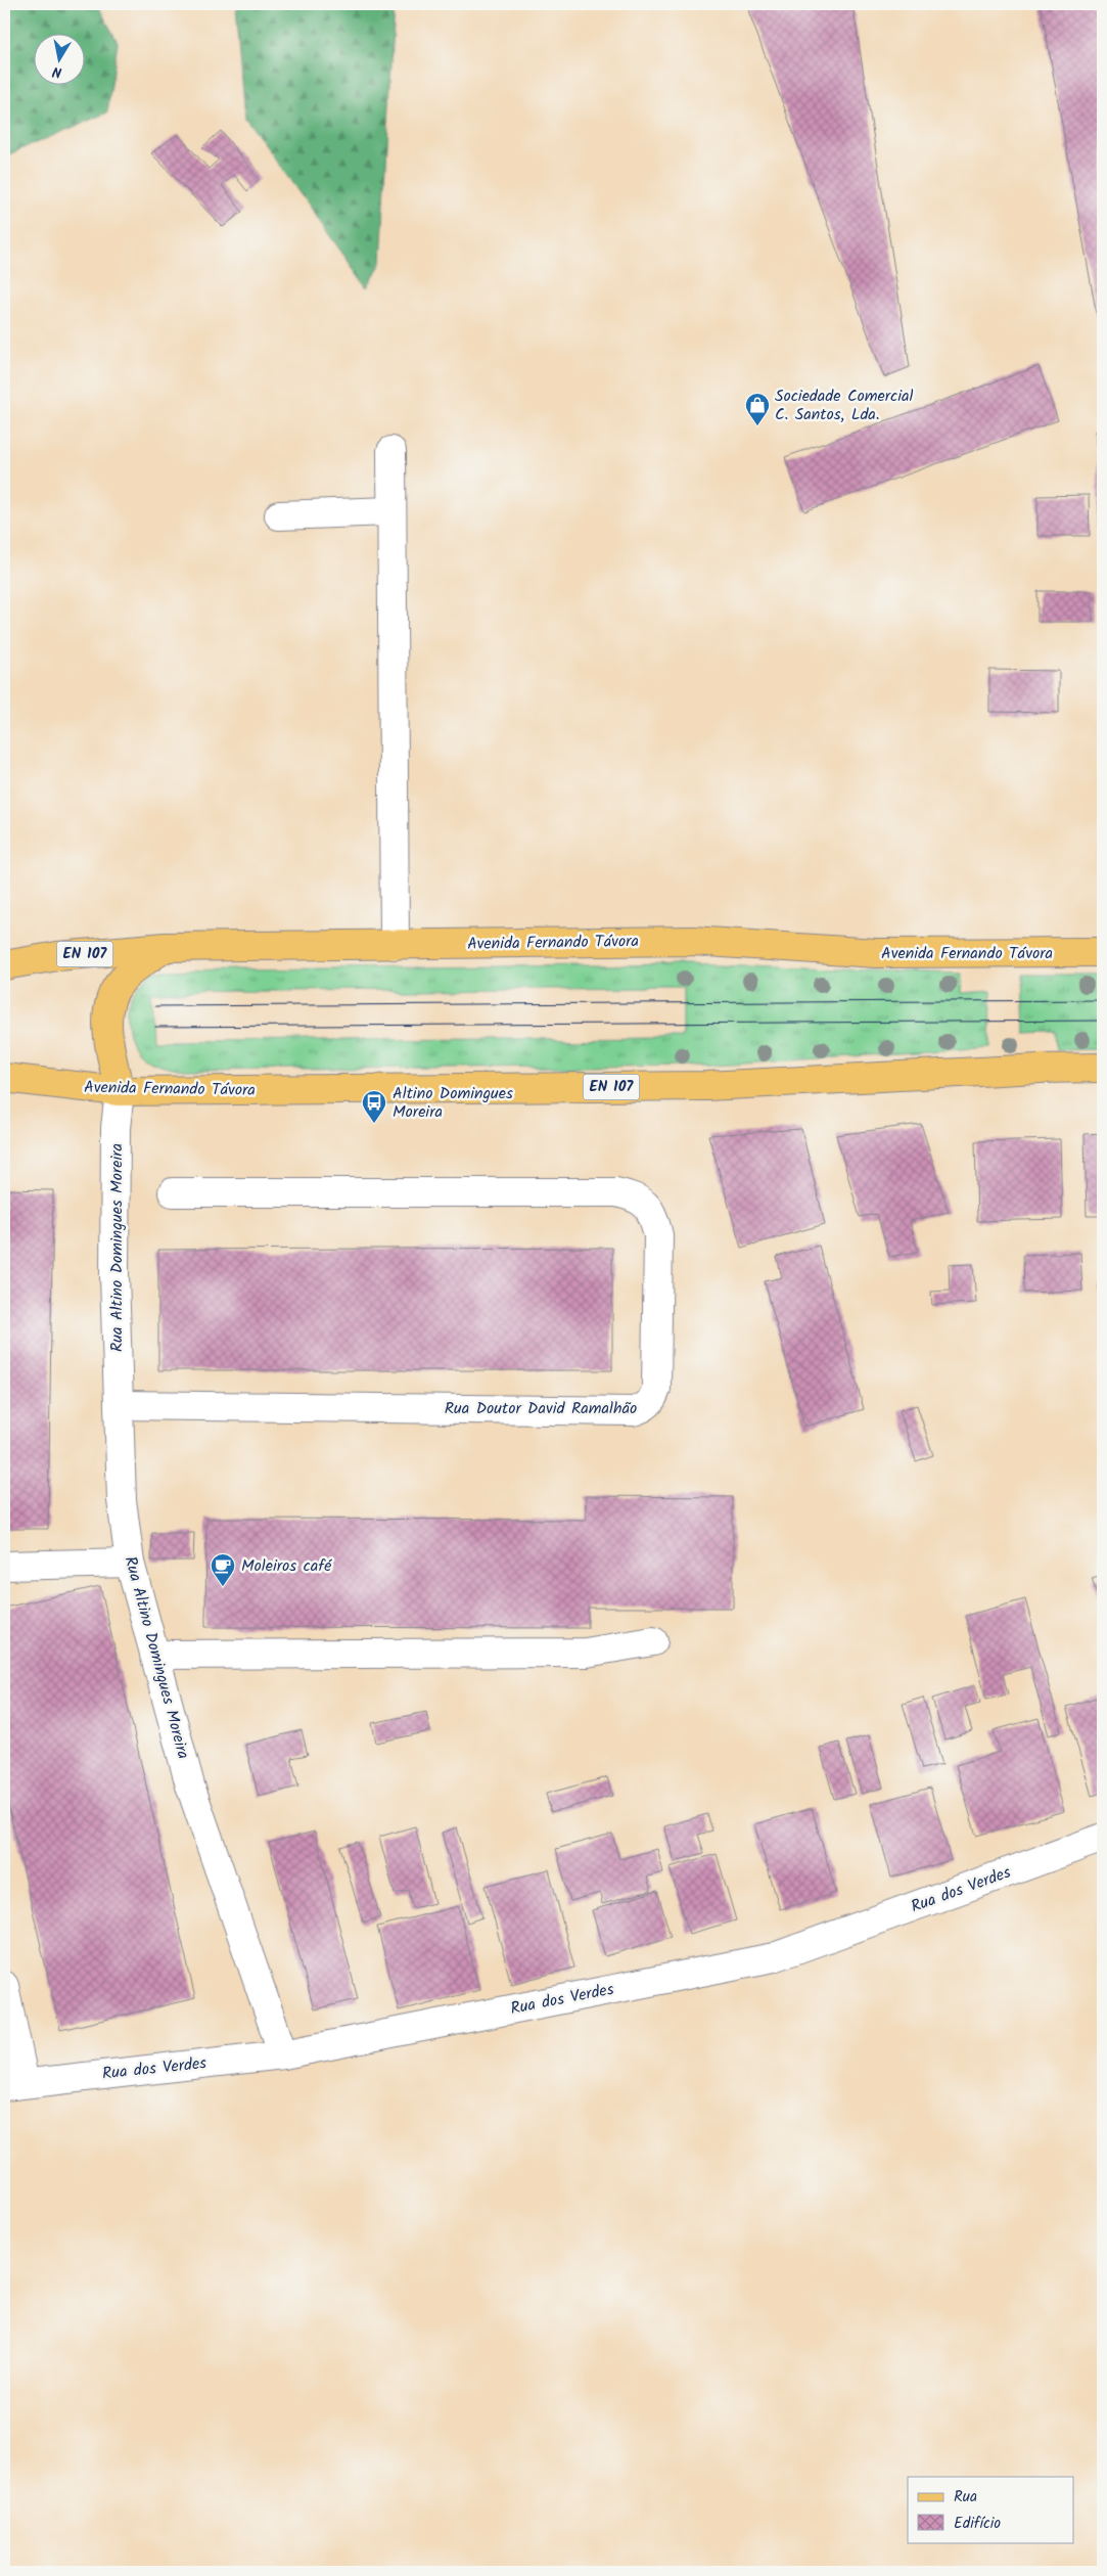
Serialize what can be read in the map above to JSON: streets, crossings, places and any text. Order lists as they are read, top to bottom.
{
  "streets": {
    "main road": ["Avenida Fernando Távora", "EN 107"],
    "street": ["Rua Altino Domingues Moreira", "Rua Doutor David Ramalhão", "Rua dos Verdes"]
  },
  "crossings": [
    ["Avenida Fernando Távora", "Rua Altino Domingues Moreira"],
    ["Rua Altino Domingues Moreira", "Rua Doutor David Ramalhão"],
    ["Rua Altino Domingues Moreira", "Rua dos Verdes"]
  ],
  "places": {
    "shop": ["Sociedade Comercial C. Santos, Lda."],
    "bus stop": ["Altino Domingues Moreira"],
    "cafe": ["Moleiros café"]
  },
  "legend": ["Rua", "Edifício"],
  "north": "bottom"
}
